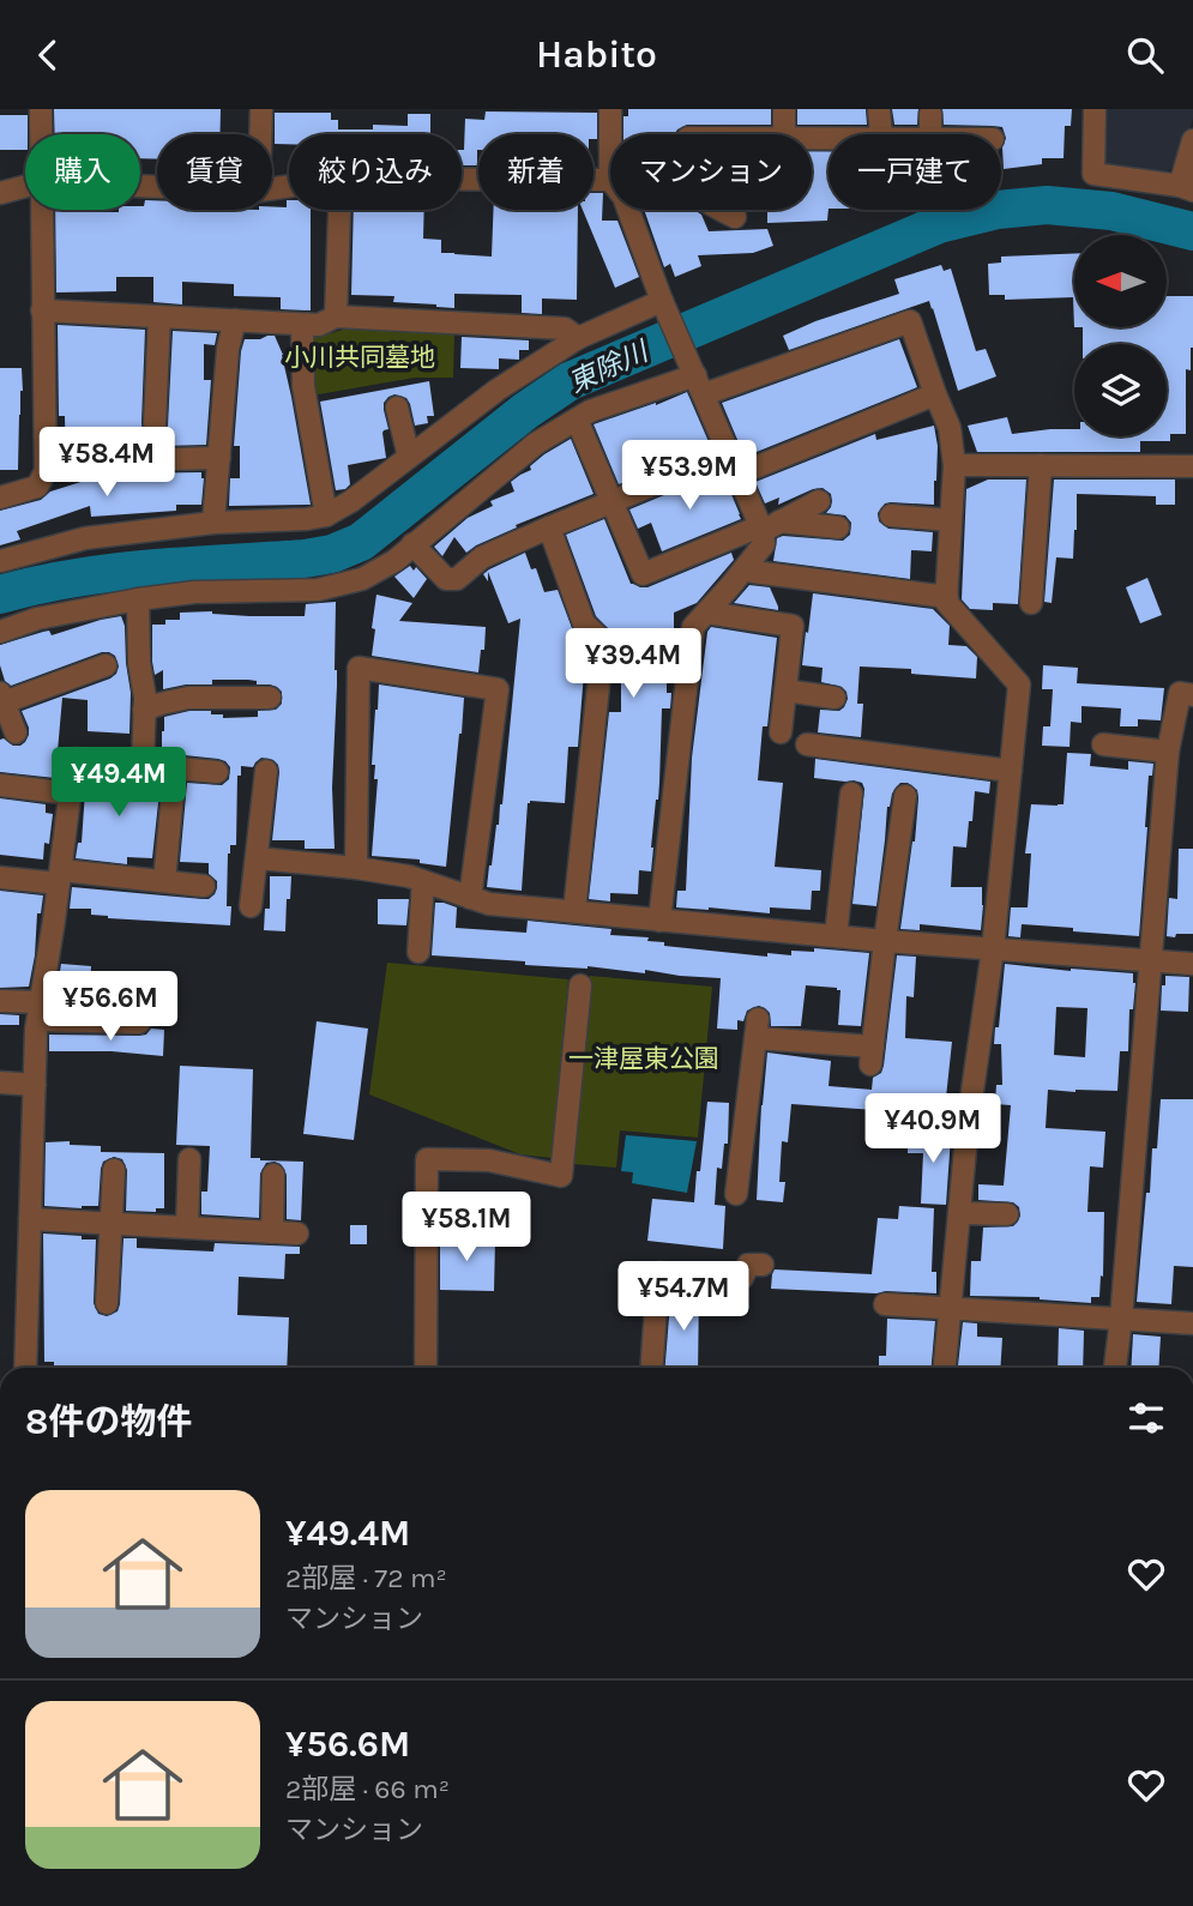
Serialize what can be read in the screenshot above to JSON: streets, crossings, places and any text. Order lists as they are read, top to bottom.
{
  "water": ["東除川"],
  "parks": ["小川共同墓地", "一津屋東公園"],
  "north": "left",
  "page": {
    "header": "Habito",
    "chip": [
      "購入",
      "賃貸",
      "絞り込み",
      "新着",
      "マンション",
      "一戸建て"
    ],
    "price": [
      "¥58.4M",
      "¥53.9M",
      "¥39.4M",
      "¥49.4M",
      "¥56.6M",
      "¥40.9M",
      "¥58.1M",
      "¥54.7M"
    ],
    "heading": "8件の物件",
    "list": [
      {
        "name": "¥49.4M",
        "note": "2部屋 · 72 m² · マンション"
      },
      {
        "name": "¥56.6M",
        "note": "2部屋 · 66 m² · マンション"
      }
    ]
  }
}
